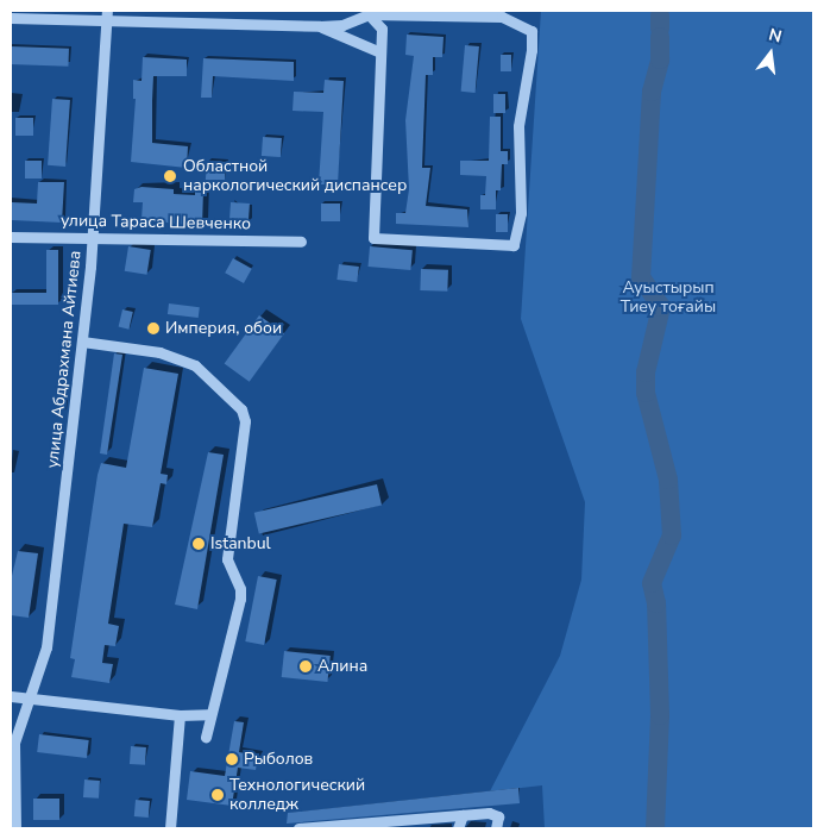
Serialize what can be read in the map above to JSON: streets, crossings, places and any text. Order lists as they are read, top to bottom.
{
  "streets": {
    "street": ["улица Тараса Шевченко", "улица Абдрахмана Айтиева"]
  },
  "crossings": [
    ["улица Тараса Шевченко", "улица Абдрахмана Айтиева"]
  ],
  "parks": ["Ауыстырып Тиеу тоғайы"],
  "places": [
    "Областной наркологический диспансер",
    "Империя, обои",
    "Istanbul",
    "Алина",
    "Рыболов",
    "Технологический колледж"
  ],
  "north": "top"
}
